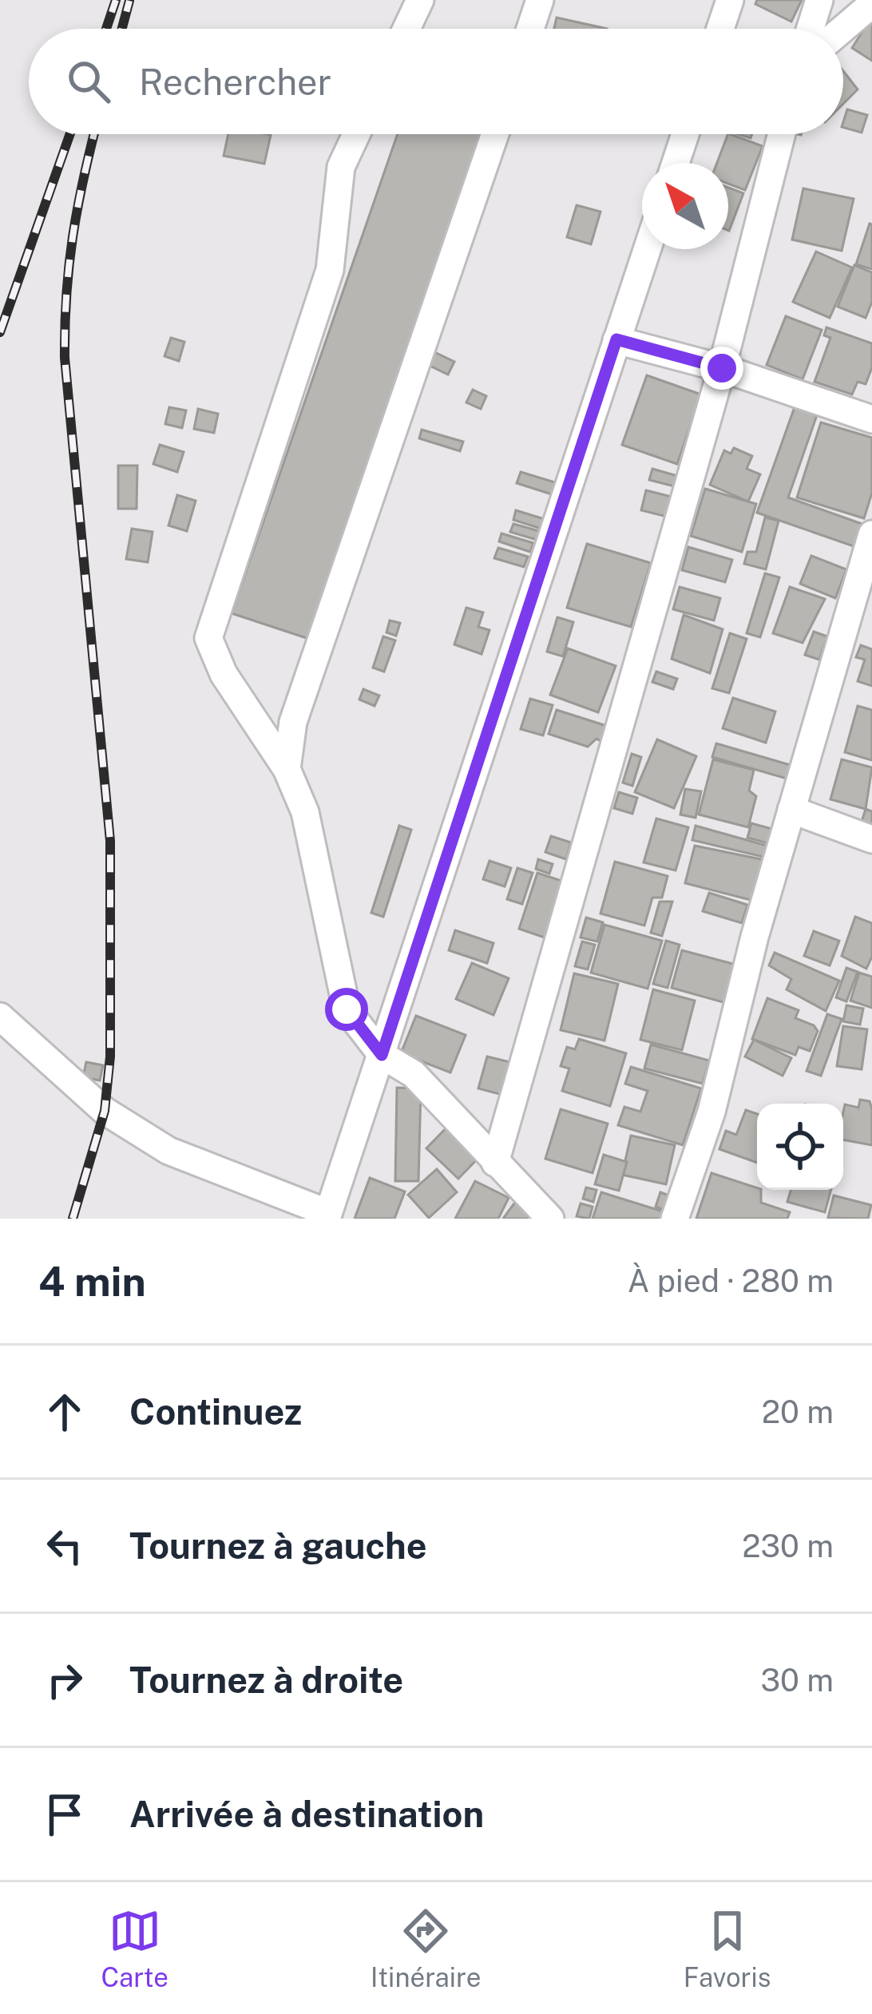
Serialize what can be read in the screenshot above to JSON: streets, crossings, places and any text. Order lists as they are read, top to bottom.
{
  "north": "top left",
  "page": {
    "search": "Rechercher",
    "heading": ["4 min", "À pied · 280 m"],
    "list": [
      ["Continuez", "20 m"],
      ["Tournez à gauche", "230 m"],
      ["Tournez à droite", "30 m"],
      "Arrivée à destination"
    ],
    "nav": ["Carte", "Itinéraire", "Favoris"]
  }
}
